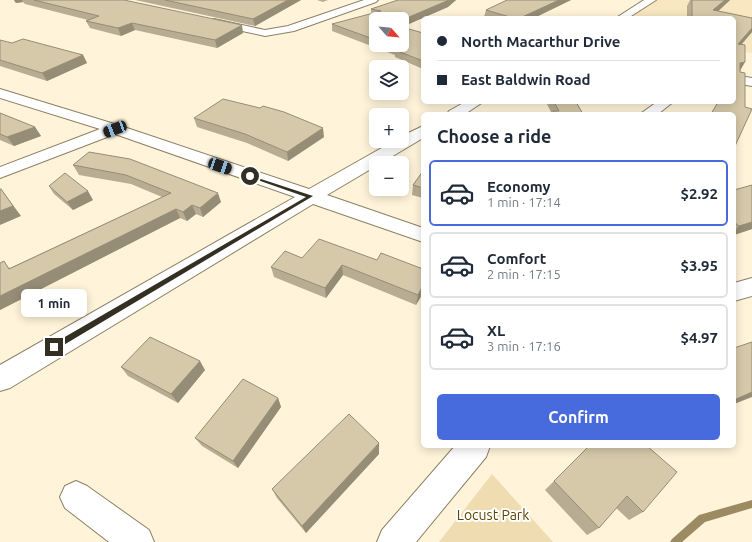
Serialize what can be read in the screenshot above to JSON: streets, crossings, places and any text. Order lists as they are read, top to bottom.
{
  "parks": ["Locust Park"],
  "north": "bottom right",
  "page": {
    "map_buttons": ["+", "−"],
    "banner": ["North Macarthur Drive", "East Baldwin Road"],
    "heading": "Choose a ride",
    "list": [
      {
        "name": "Economy",
        "note": "1 min · 17:14",
        "value": "$2.92"
      },
      {
        "name": "Comfort",
        "note": "2 min · 17:15",
        "value": "$3.95"
      },
      {
        "name": "XL",
        "note": "3 min · 17:16",
        "value": "$4.97"
      }
    ],
    "bubble": "1 min",
    "buttons": "Confirm"
  }
}
